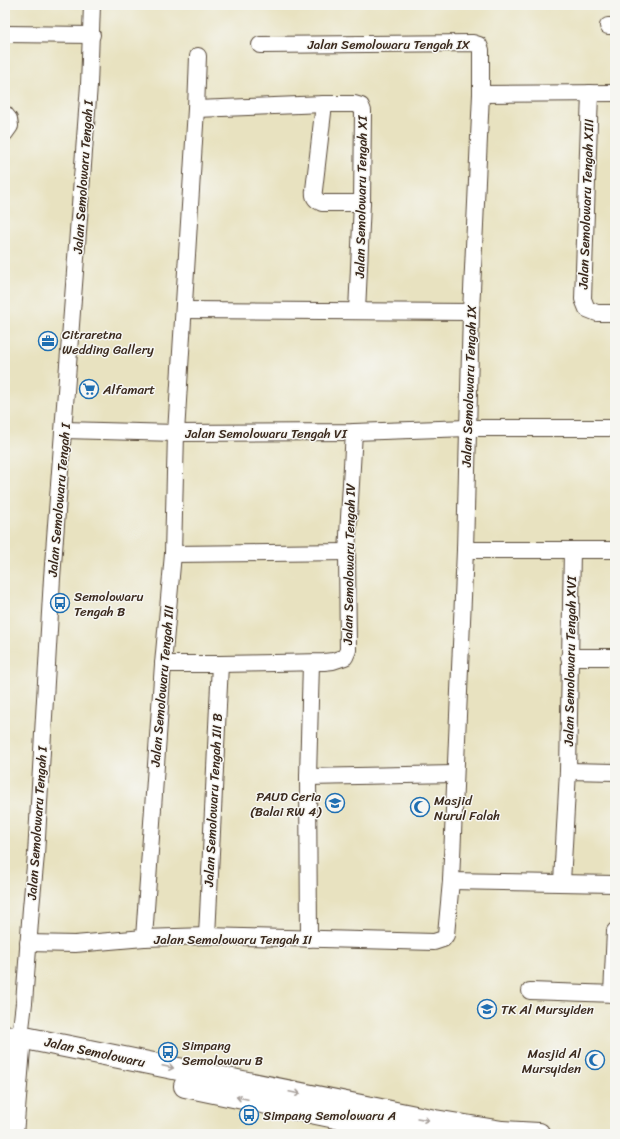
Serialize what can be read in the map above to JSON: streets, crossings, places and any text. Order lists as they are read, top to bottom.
{
  "streets": {
    "main road": ["Jalan Semolowaru"],
    "street": [
      "Jalan Semolowaru Tengah IX",
      "Jalan Semolowaru Tengah I",
      "Jalan Semolowaru Tengah XI",
      "Jalan Semolowaru Tengah XIII",
      "Jalan Semolowaru Tengah VI",
      "Jalan Semolowaru Tengah IV",
      "Jalan Semolowaru Tengah XVI",
      "Jalan Semolowaru Tengah III",
      "Jalan Semolowaru Tengah III B",
      "Jalan Semolowaru Tengah II"
    ]
  },
  "crossings": [
    ["Jalan Semolowaru Tengah IX", "Jalan Semolowaru Tengah VI"],
    ["Jalan Semolowaru Tengah IX", "Jalan Semolowaru Tengah II"],
    ["Jalan Semolowaru Tengah I", "Jalan Semolowaru Tengah VI"],
    ["Jalan Semolowaru Tengah I", "Jalan Semolowaru Tengah II"],
    ["Jalan Semolowaru Tengah I", "Jalan Semolowaru"],
    ["Jalan Semolowaru Tengah XI", "Jalan Semolowaru Tengah III"],
    ["Jalan Semolowaru Tengah VI", "Jalan Semolowaru Tengah IV"],
    ["Jalan Semolowaru Tengah VI", "Jalan Semolowaru Tengah III"],
    ["Jalan Semolowaru Tengah IV", "Jalan Semolowaru Tengah III"],
    ["Jalan Semolowaru Tengah IV", "Jalan Semolowaru Tengah III B"],
    ["Jalan Semolowaru Tengah III", "Jalan Semolowaru Tengah II"],
    ["Jalan Semolowaru Tengah III B", "Jalan Semolowaru Tengah II"]
  ],
  "places": {
    "office": ["Citraretna Wedding Gallery"],
    "supermarket": ["Alfamart"],
    "bus stop": ["Semolowaru Tengah B", "Simpang Semolowaru B", "Simpang Semolowaru A"],
    "school or university": ["PAUD Ceria (Balai RW 4)", "TK Al Mursyiden"],
    "mosque": ["Masjid Nurul Falah", "Masjid Al Mursyiden"]
  }
}
